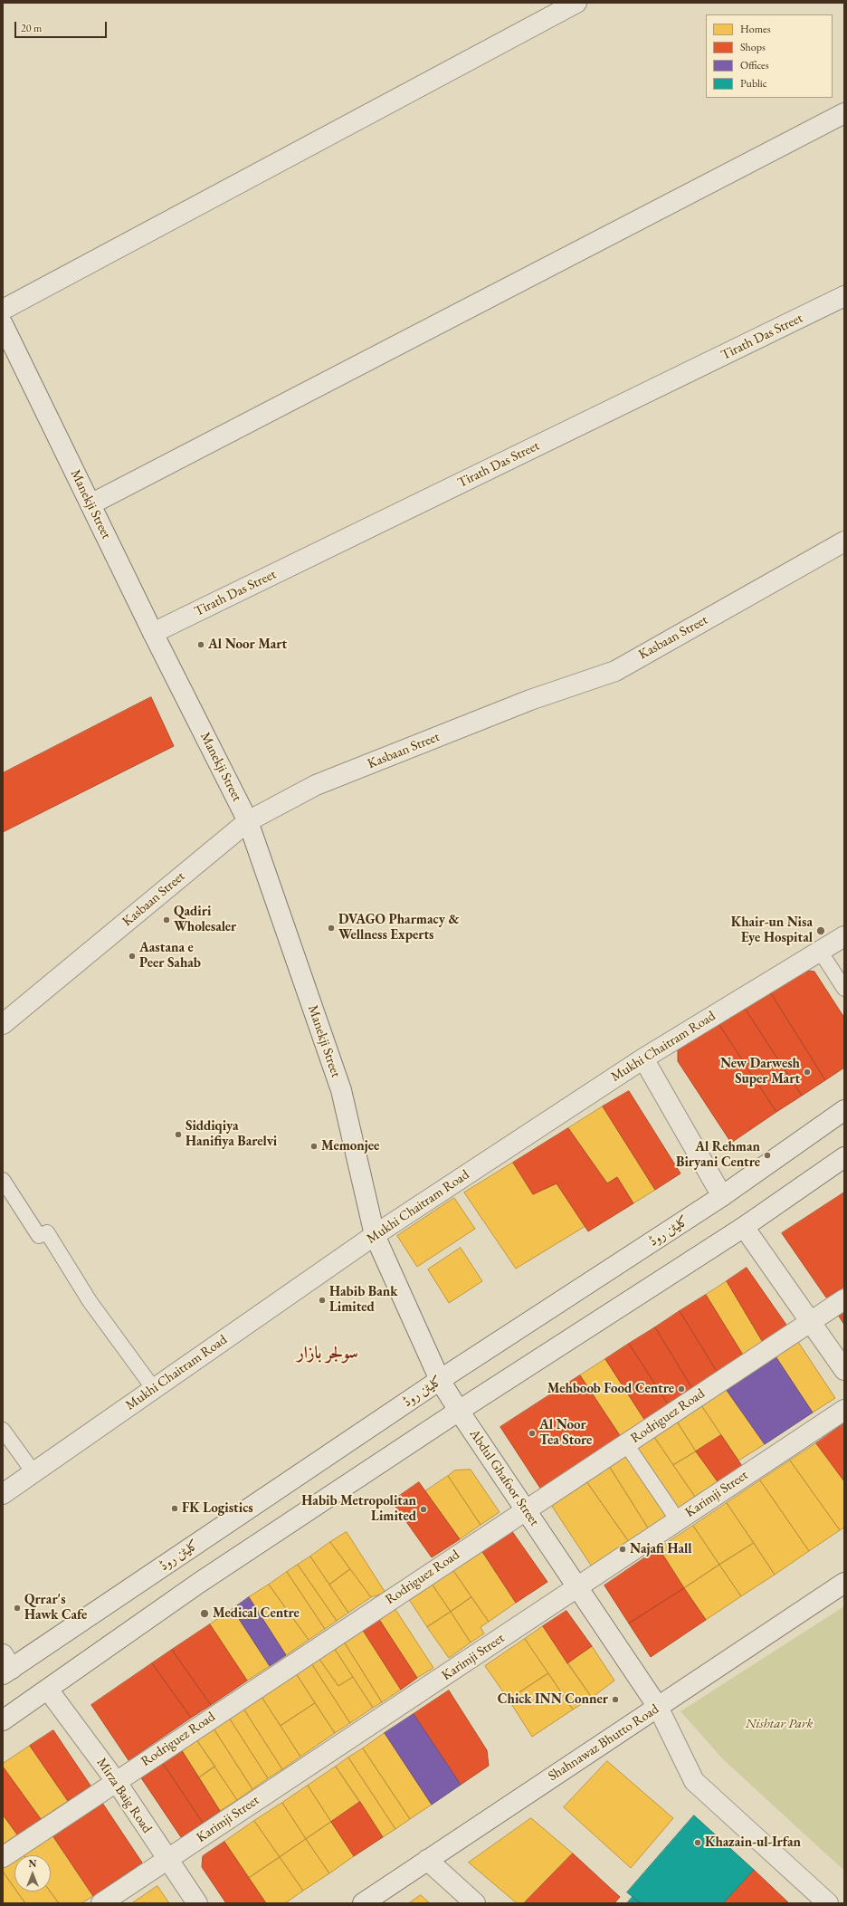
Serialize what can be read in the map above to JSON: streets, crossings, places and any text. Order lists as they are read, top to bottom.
{
  "streets": {
    "street": [
      "Tirath Das Street",
      "Manekji Street",
      "Kasbaan Street",
      "Mukhi Chaitram Road",
      "کلیٹن روڈ",
      "Rodriguez Road",
      "Abdul Ghafoor Street",
      "Karimji Street",
      "Shahnawaz Bhutto Road",
      "Mirza Baig Road"
    ]
  },
  "crossings": [
    ["Tirath Das Street", "Manekji Street"],
    ["Manekji Street", "Kasbaan Street"],
    ["Manekji Street", "Mukhi Chaitram Road"],
    ["Manekji Street", "Abdul Ghafoor Street"],
    ["Mukhi Chaitram Road", "Abdul Ghafoor Street"],
    ["کلیٹن روڈ", "Abdul Ghafoor Street"],
    ["Rodriguez Road", "Abdul Ghafoor Street"],
    ["Rodriguez Road", "Mirza Baig Road"],
    ["Abdul Ghafoor Street", "Karimji Street"],
    ["Abdul Ghafoor Street", "Shahnawaz Bhutto Road"],
    ["Karimji Street", "Mirza Baig Road"]
  ],
  "districts": ["سولجر بازار"],
  "parks": ["Nishtar Park"],
  "places": [
    "Al Noor Mart",
    "Qadiri Wholesaler",
    "DVAGO Pharmacy & Wellness Experts",
    "Khair-un Nisa Eye Hospital",
    "Aastana e Peer Sahab",
    "New Darwesh Super Mart",
    "Siddiqiya Hanifiya Barelvi",
    "Memonjee",
    "Al Rehman Biryani Centre",
    "Habib Bank Limited",
    "Mehboob Food Centre",
    "Al Noor Tea Store",
    "FK Logistics",
    "Habib Metropolitan Limited",
    "Najafi Hall",
    "Qrrar's Hawk Cafe",
    "Medical Centre",
    "Chick INN Conner",
    "Khazain-ul-Irfan"
  ],
  "legend": [
    "Homes",
    "Shops",
    "Offices",
    "Public"
  ],
  "scale_bar": "20 m",
  "north": "top"
}
